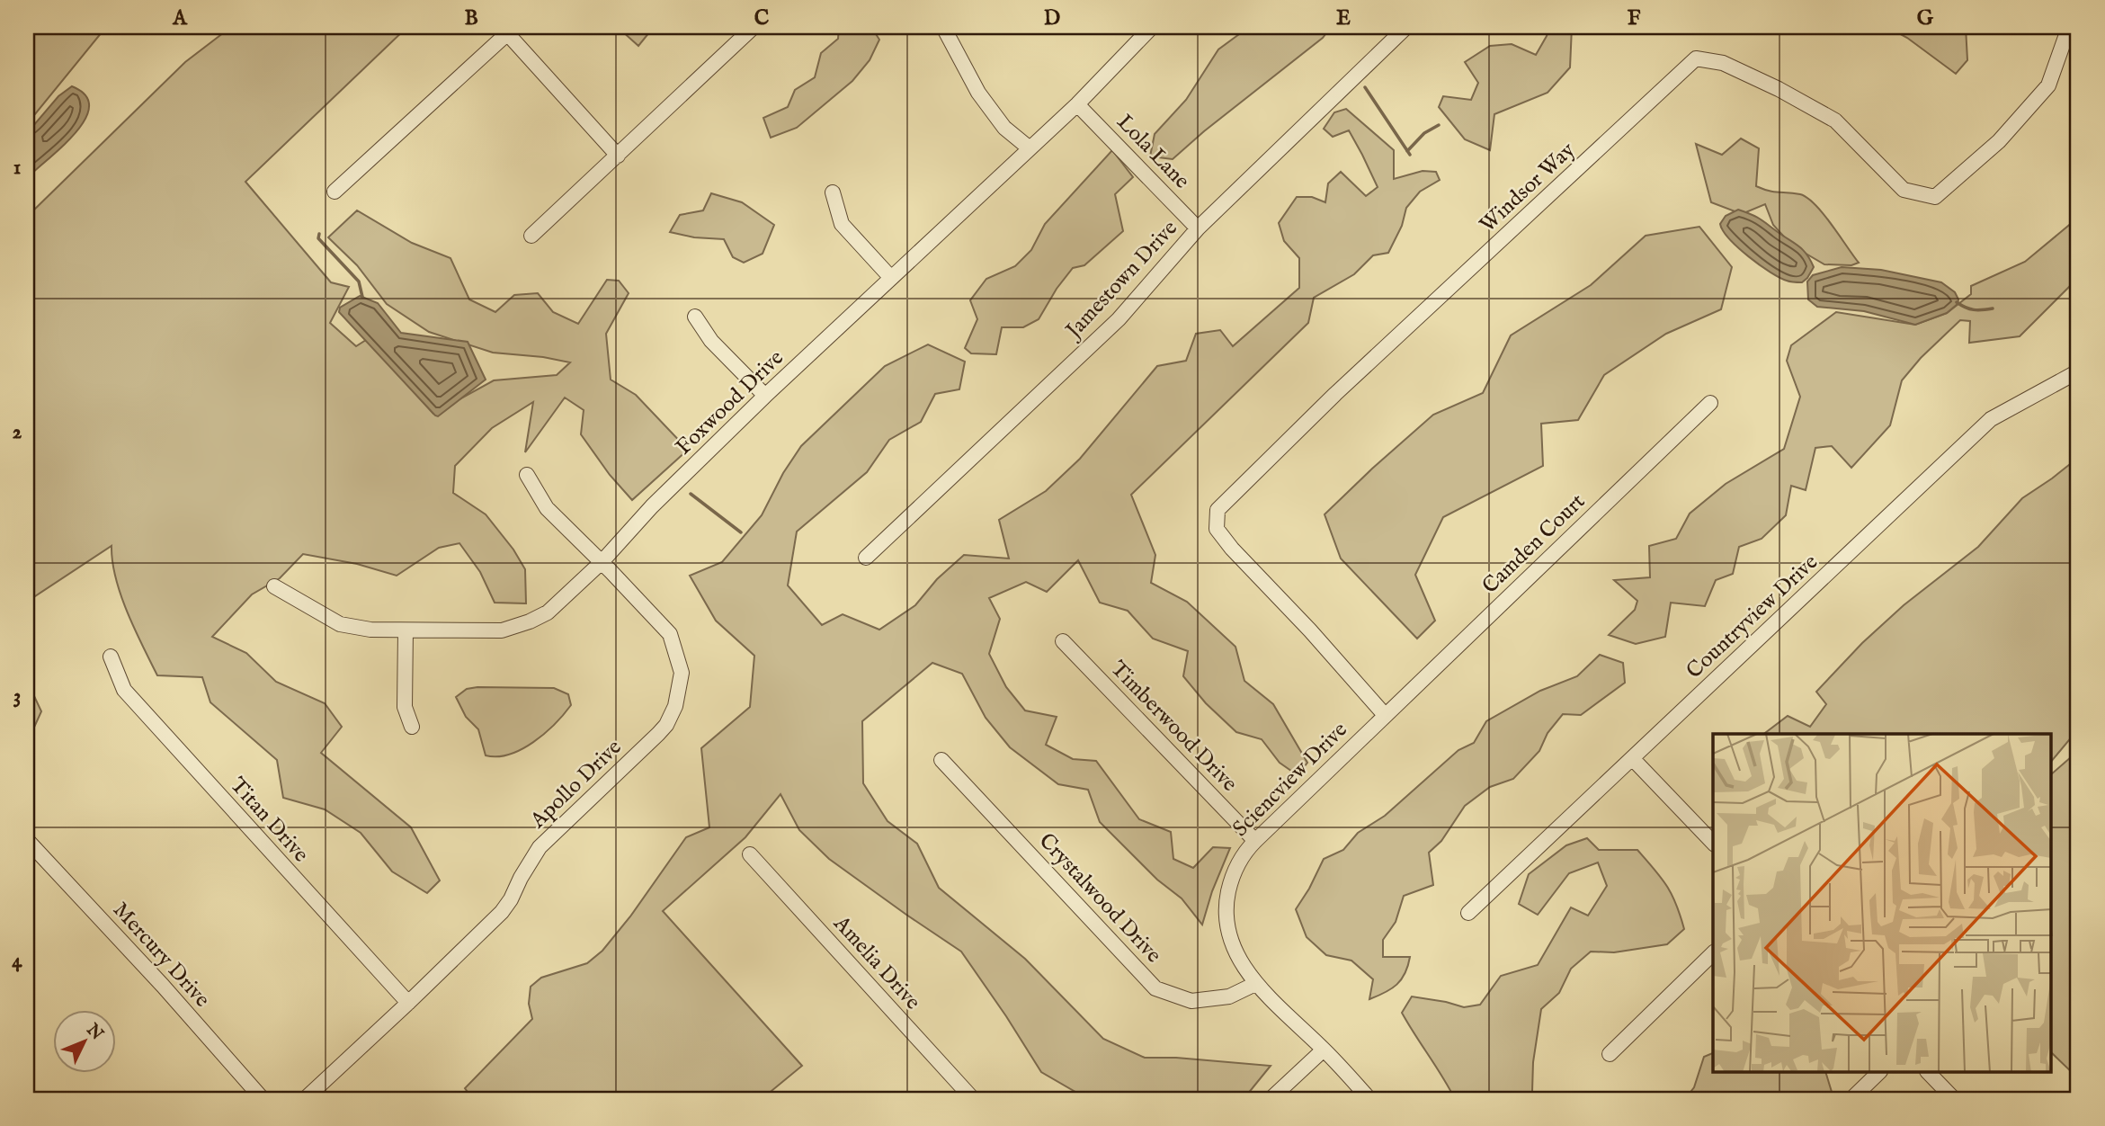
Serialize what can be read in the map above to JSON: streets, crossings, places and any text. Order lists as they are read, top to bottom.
{
  "streets": {
    "street": [
      "Lola Lane",
      "Windsor Way",
      "Jamestown Drive",
      "Foxwood Drive",
      "Camden Court",
      "Countryview Drive",
      "Timberwood Drive",
      "Sciencview Drive",
      "Apollo Drive",
      "Titan Drive",
      "Crystalwood Drive",
      "Mercury Drive",
      "Amelia Drive"
    ]
  },
  "crossings": [
    ["Lola Lane", "Jamestown Drive"],
    ["Lola Lane", "Foxwood Drive"],
    ["Windsor Way", "Camden Court"],
    ["Windsor Way", "Sciencview Drive"],
    ["Foxwood Drive", "Apollo Drive"],
    ["Camden Court", "Sciencview Drive"],
    ["Timberwood Drive", "Sciencview Drive"],
    ["Sciencview Drive", "Crystalwood Drive"],
    ["Apollo Drive", "Titan Drive"]
  ],
  "north": "top right",
  "grid": {
    "columns": [
      "A",
      "B",
      "C",
      "D",
      "E",
      "F",
      "G"
    ],
    "rows": [
      "1",
      "2",
      "3",
      "4"
    ]
  }
}
